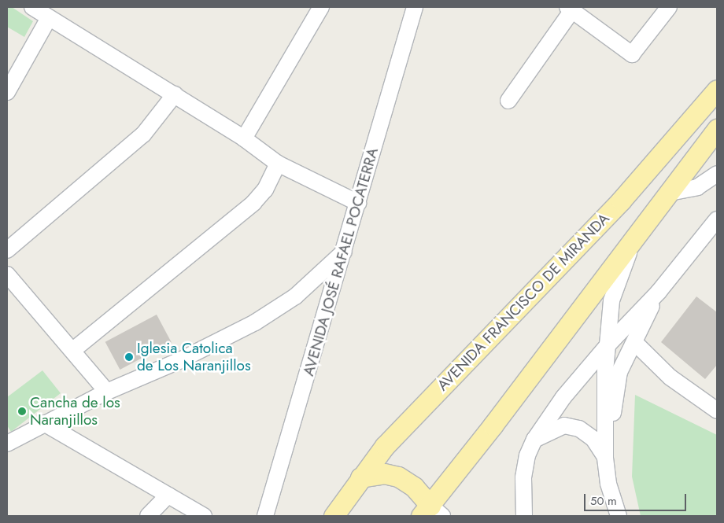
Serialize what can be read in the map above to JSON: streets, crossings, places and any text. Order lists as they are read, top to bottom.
{
  "streets": {
    "main road": ["AVENIDA FRANCISCO DE MIRANDA"],
    "street": ["AVENIDA JOSÉ RAFAEL POCATERRA"]
  },
  "places": ["Iglesia Catolica de Los Naranjillos", "Cancha de los Naranjillos"],
  "scale_bar": "50 m"
}
